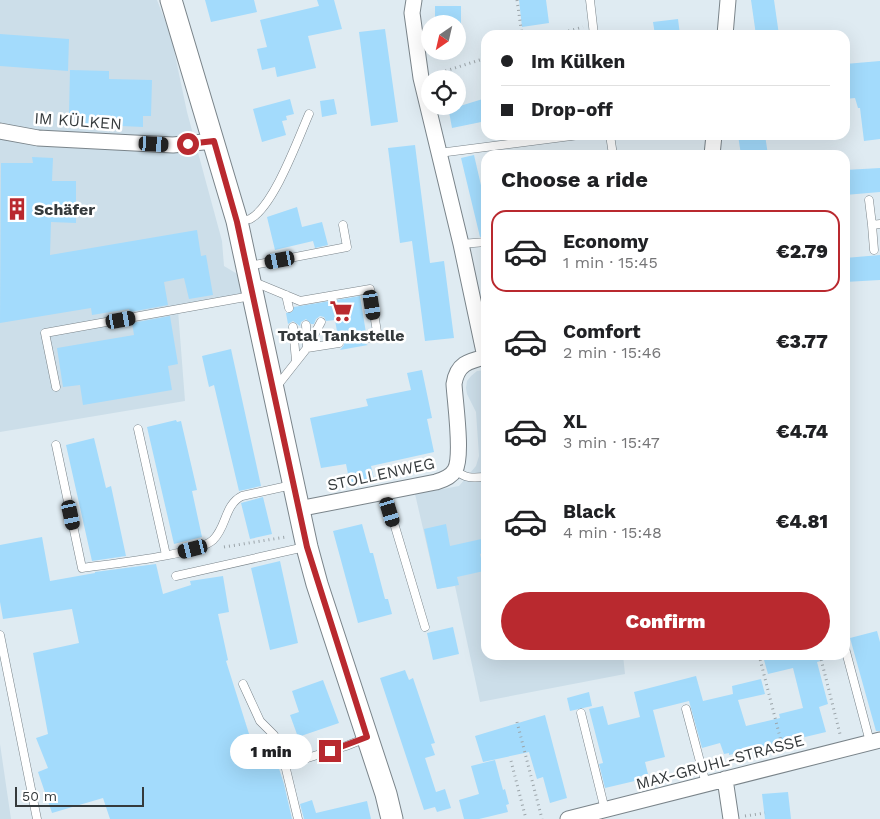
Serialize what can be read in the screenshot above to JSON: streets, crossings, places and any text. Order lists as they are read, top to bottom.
{
  "streets": {
    "street": ["IM KÜLKEN", "STOLLENWEG", "MAX-GRUHL-STRASSE"]
  },
  "places": {
    "building": ["Schäfer"],
    "supermarket": ["Total Tankstelle"]
  },
  "scale_bar": "50 m",
  "north": "bottom left",
  "page": {
    "banner": ["Im Külken", "Drop-off"],
    "heading": "Choose a ride",
    "list": [
      {
        "name": "Economy",
        "note": "1 min · 15:45",
        "value": "€2.79"
      },
      {
        "name": "Comfort",
        "note": "2 min · 15:46",
        "value": "€3.77"
      },
      {
        "name": "XL",
        "note": "3 min · 15:47",
        "value": "€4.74"
      },
      {
        "name": "Black",
        "note": "4 min · 15:48",
        "value": "€4.81"
      }
    ],
    "buttons": "Confirm",
    "bubble": "1 min",
    "scale": "50 m"
  }
}
